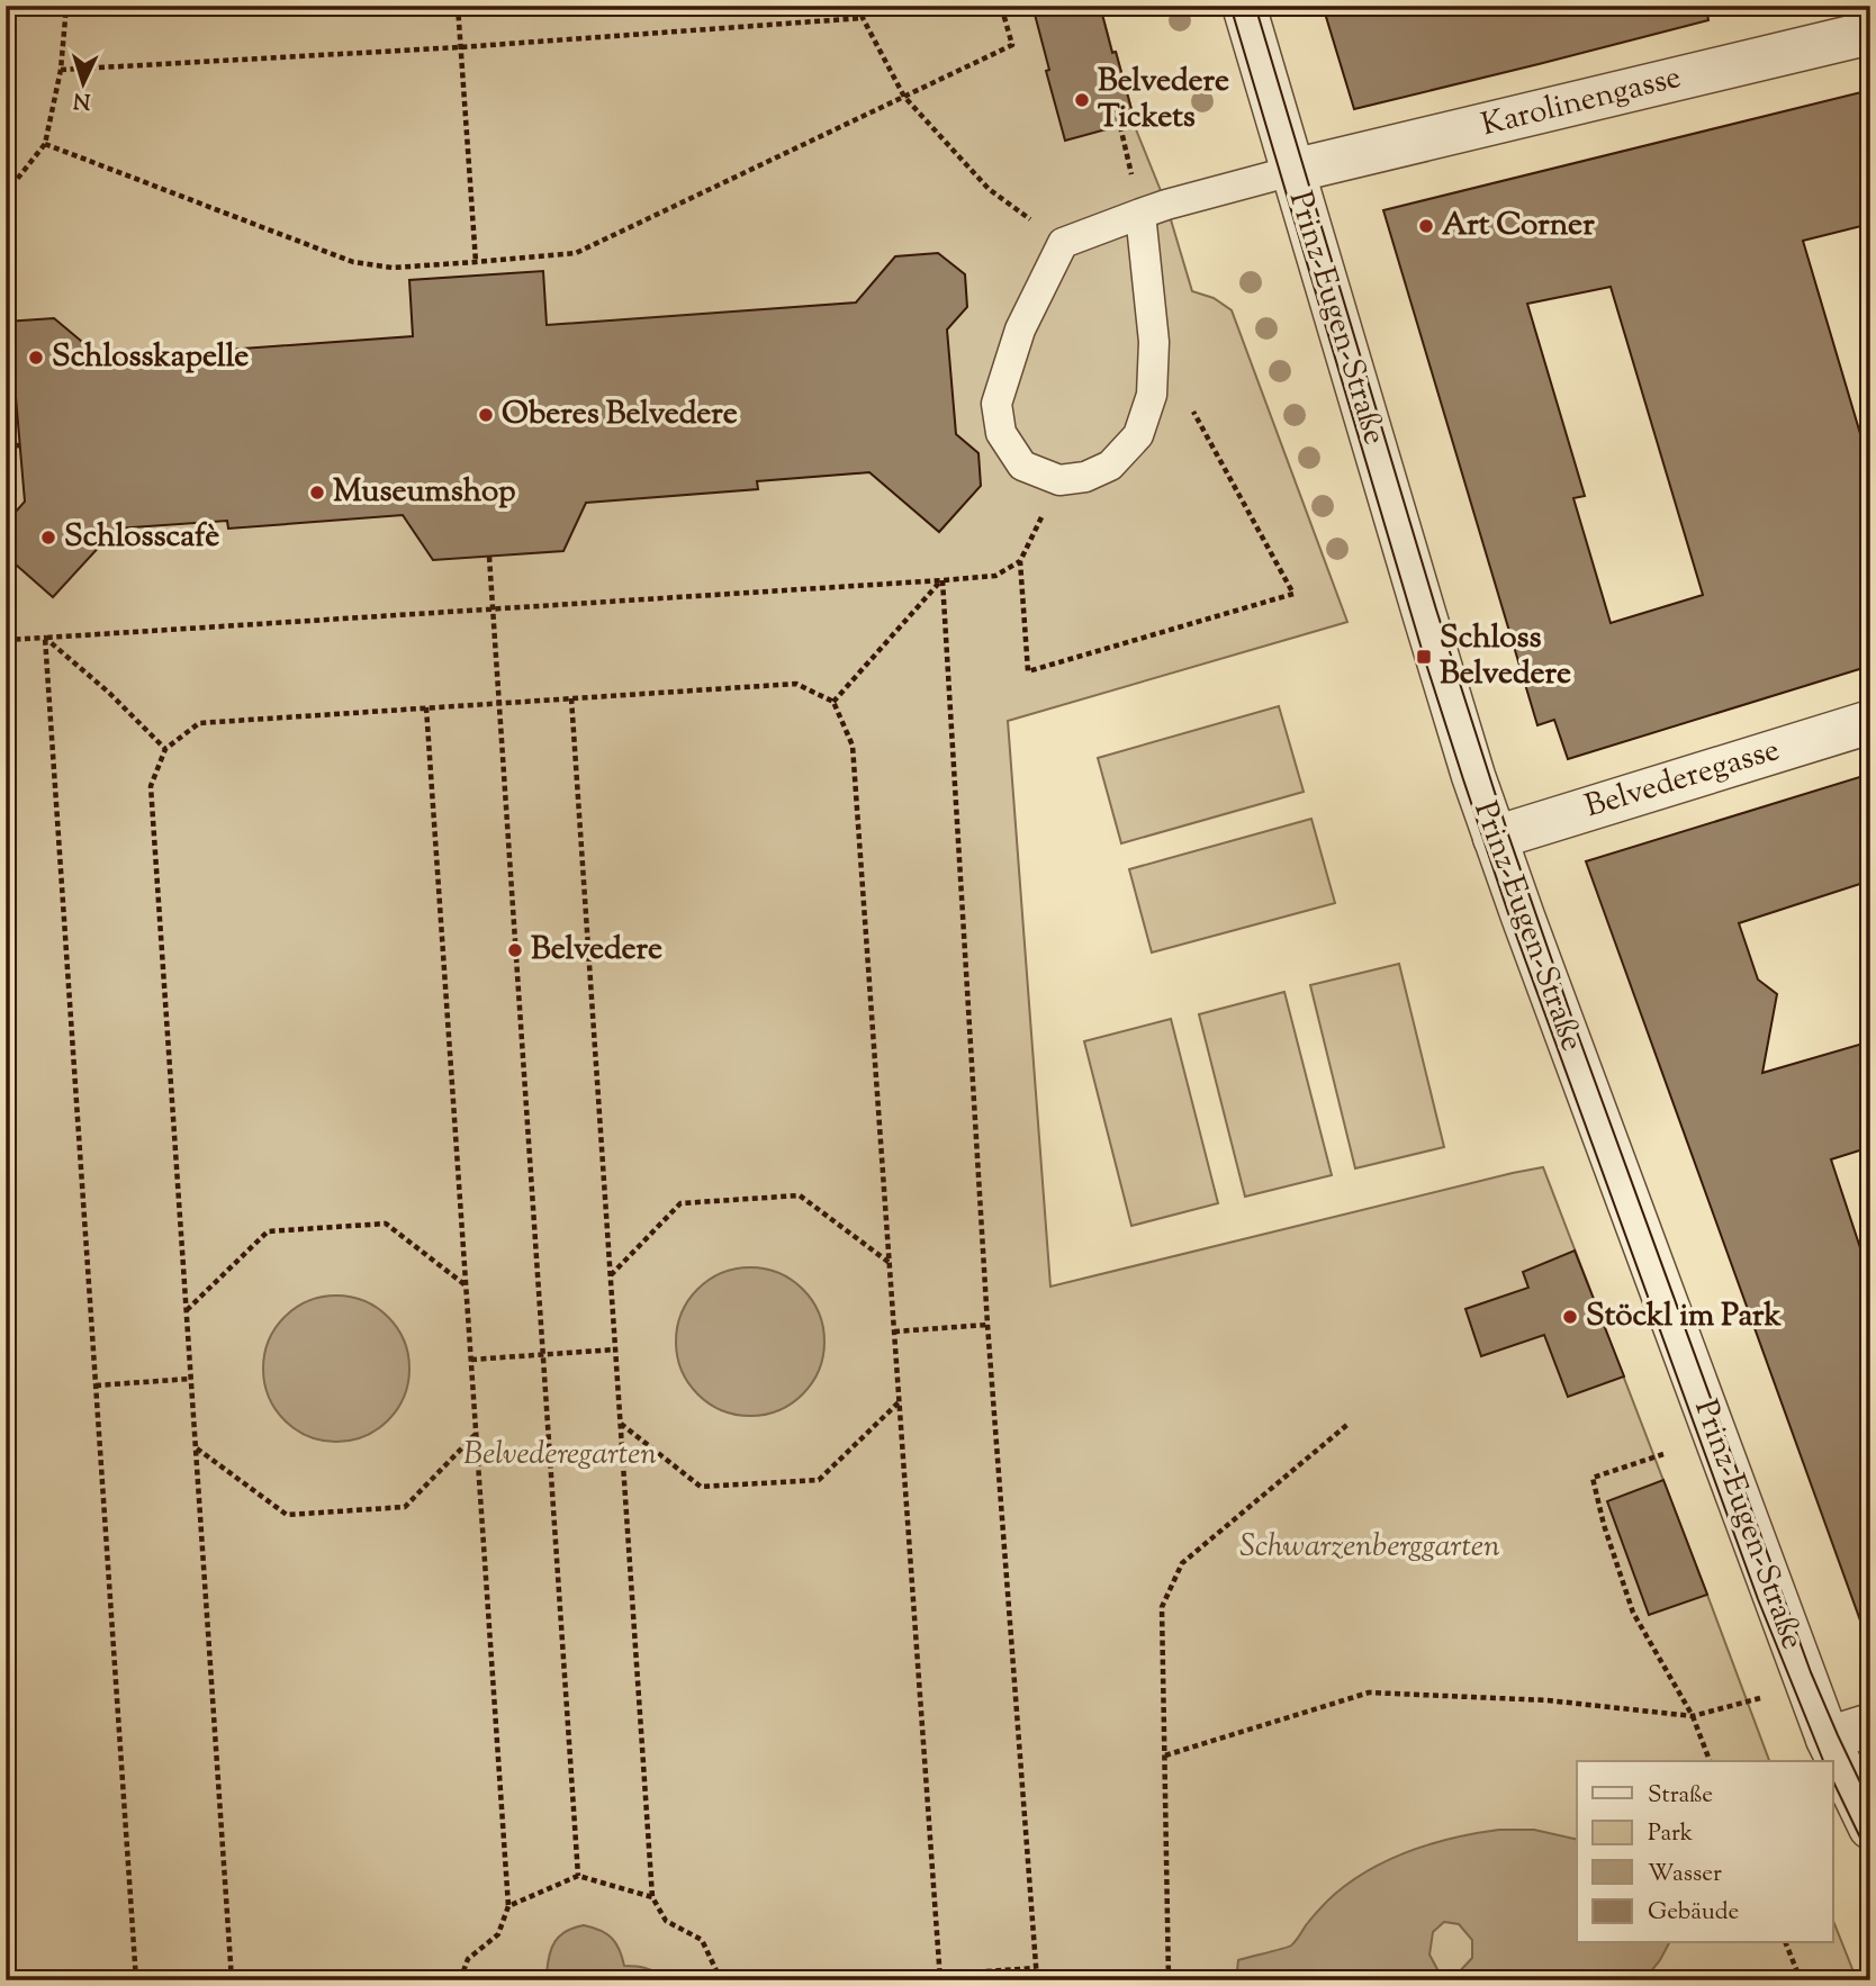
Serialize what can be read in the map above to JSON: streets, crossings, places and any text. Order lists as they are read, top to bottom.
{
  "streets": {
    "street": ["Karolinengasse", "Prinz-Eugen-Straße", "Belvederegasse"]
  },
  "crossings": [
    ["Karolinengasse", "Prinz-Eugen-Straße"],
    ["Prinz-Eugen-Straße", "Belvederegasse"]
  ],
  "parks": ["Belvederegarten", "Schwarzenberggarten"],
  "places": {
    "other": [
      "Belvedere Tickets",
      "Art Corner",
      "Schlosskapelle",
      "Oberes Belvedere",
      "Museumshop",
      "Schlosscafè",
      "Belvedere",
      "Stöckl im Park"
    ],
    "transit": ["Schloss Belvedere"]
  },
  "legend": [
    "Straße",
    "Park",
    "Wasser",
    "Gebäude"
  ],
  "north": "bottom"
}
